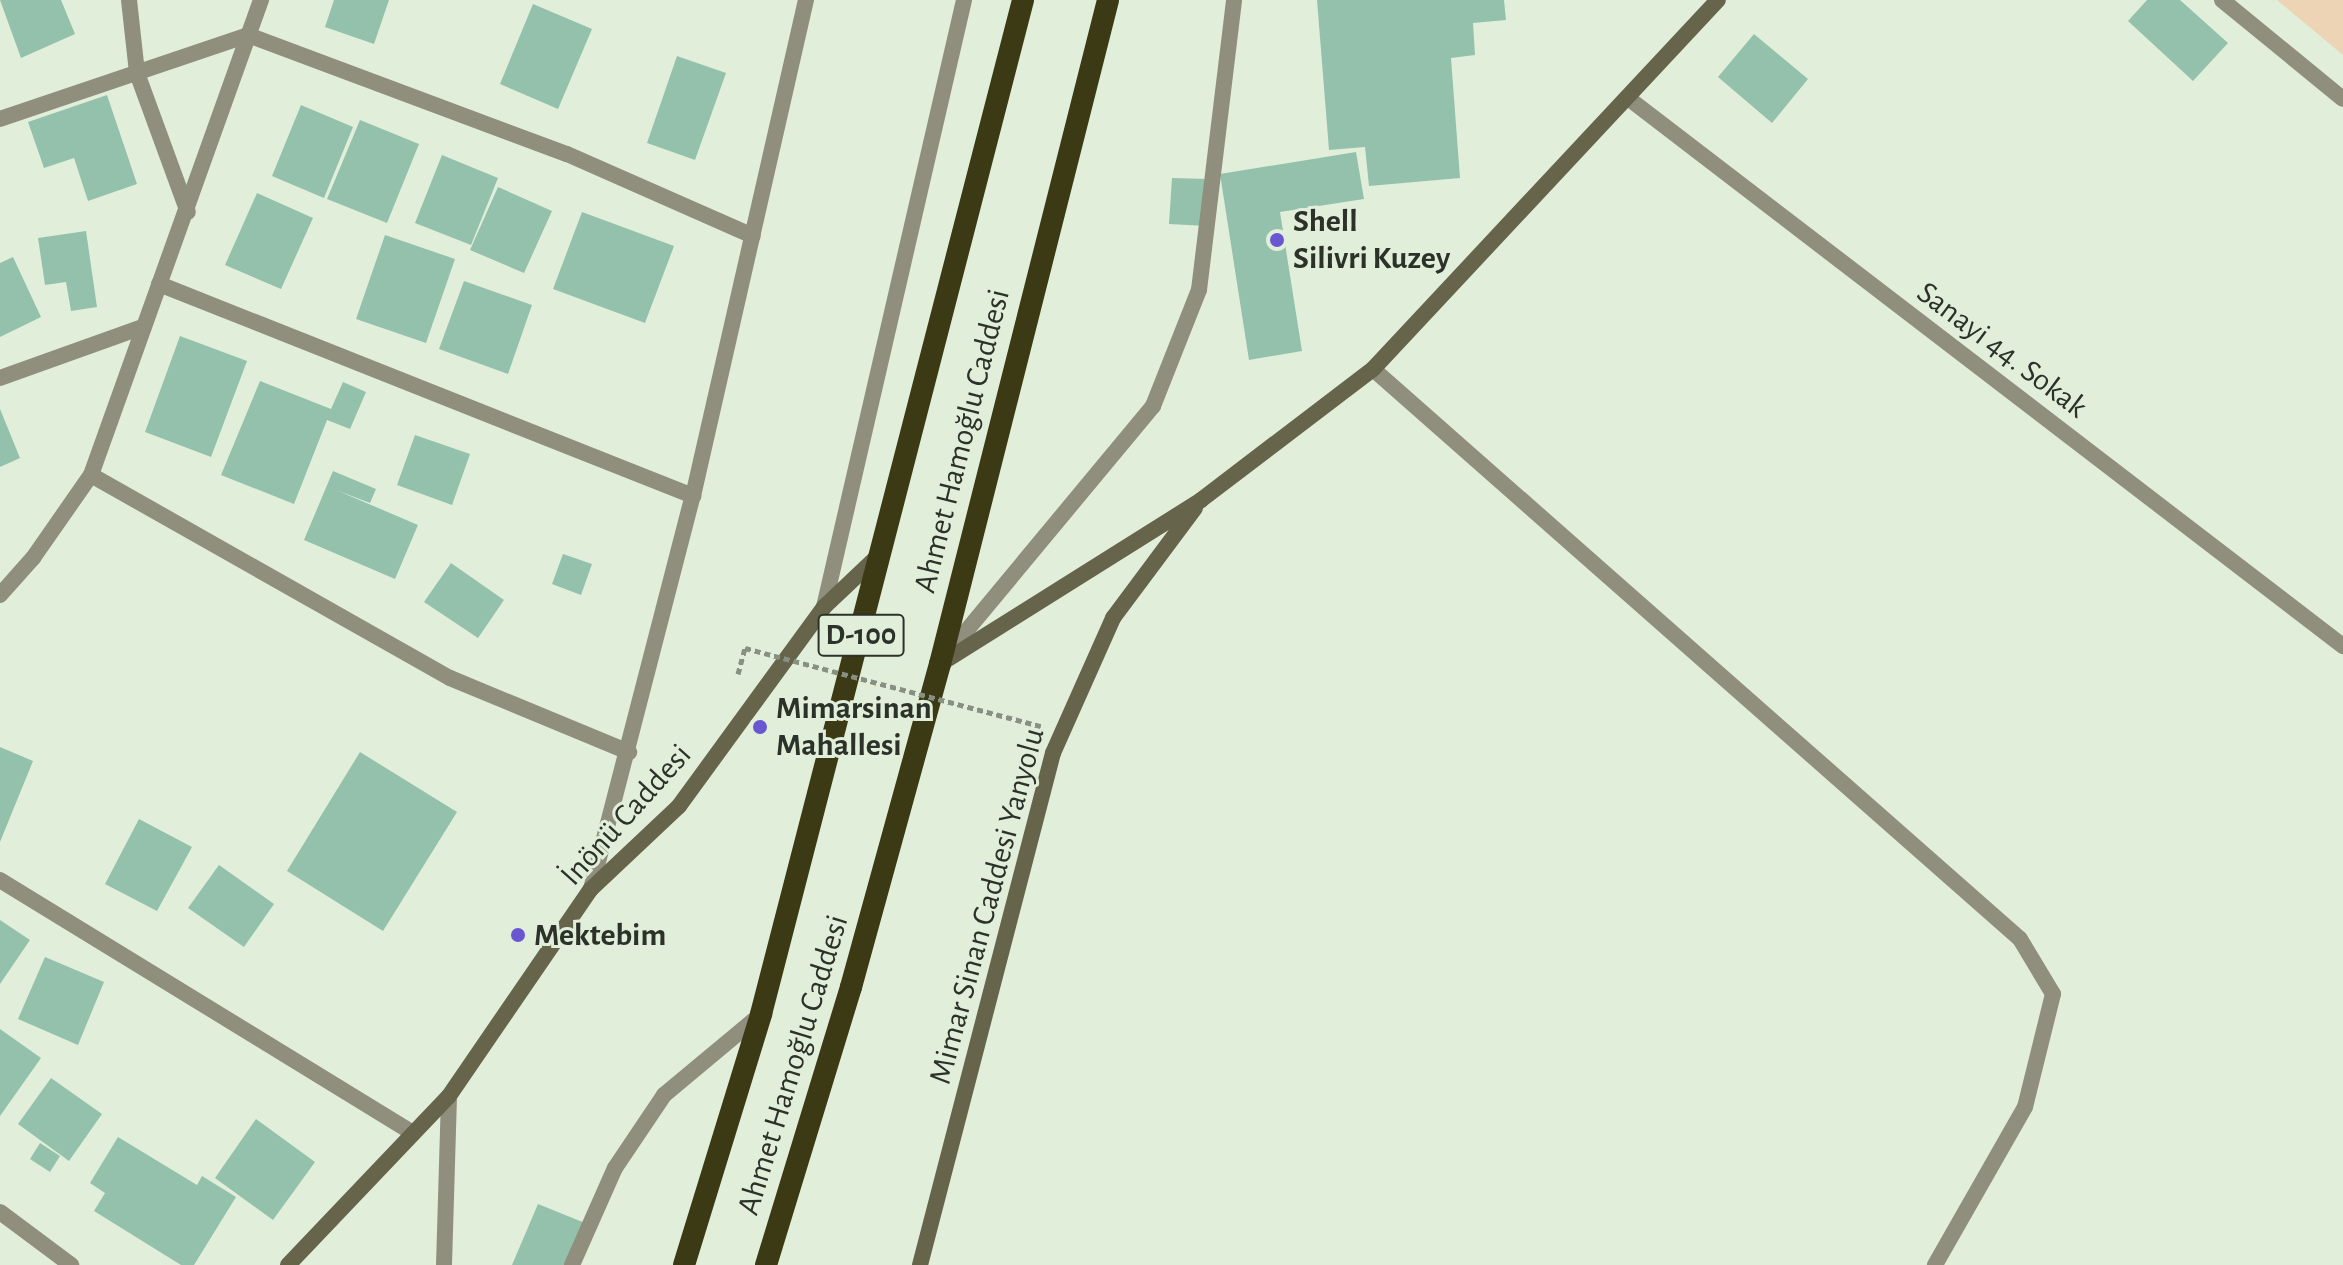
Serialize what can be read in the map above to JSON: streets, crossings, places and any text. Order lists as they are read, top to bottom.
{
  "streets": {
    "highway": ["Ahmet Hamoğlu Caddesi", "D-100"],
    "main road": ["İnönü Caddesi", "Mimar Sinan Caddesi Yanyolu"],
    "street": ["Sanayi 44. Sokak"]
  },
  "crossings": [
    ["Ahmet Hamoğlu Caddesi", "İnönü Caddesi"]
  ],
  "places": ["Shell Silivri Kuzey", "Mimarsinan Mahallesi", "Mektebim"]
}
